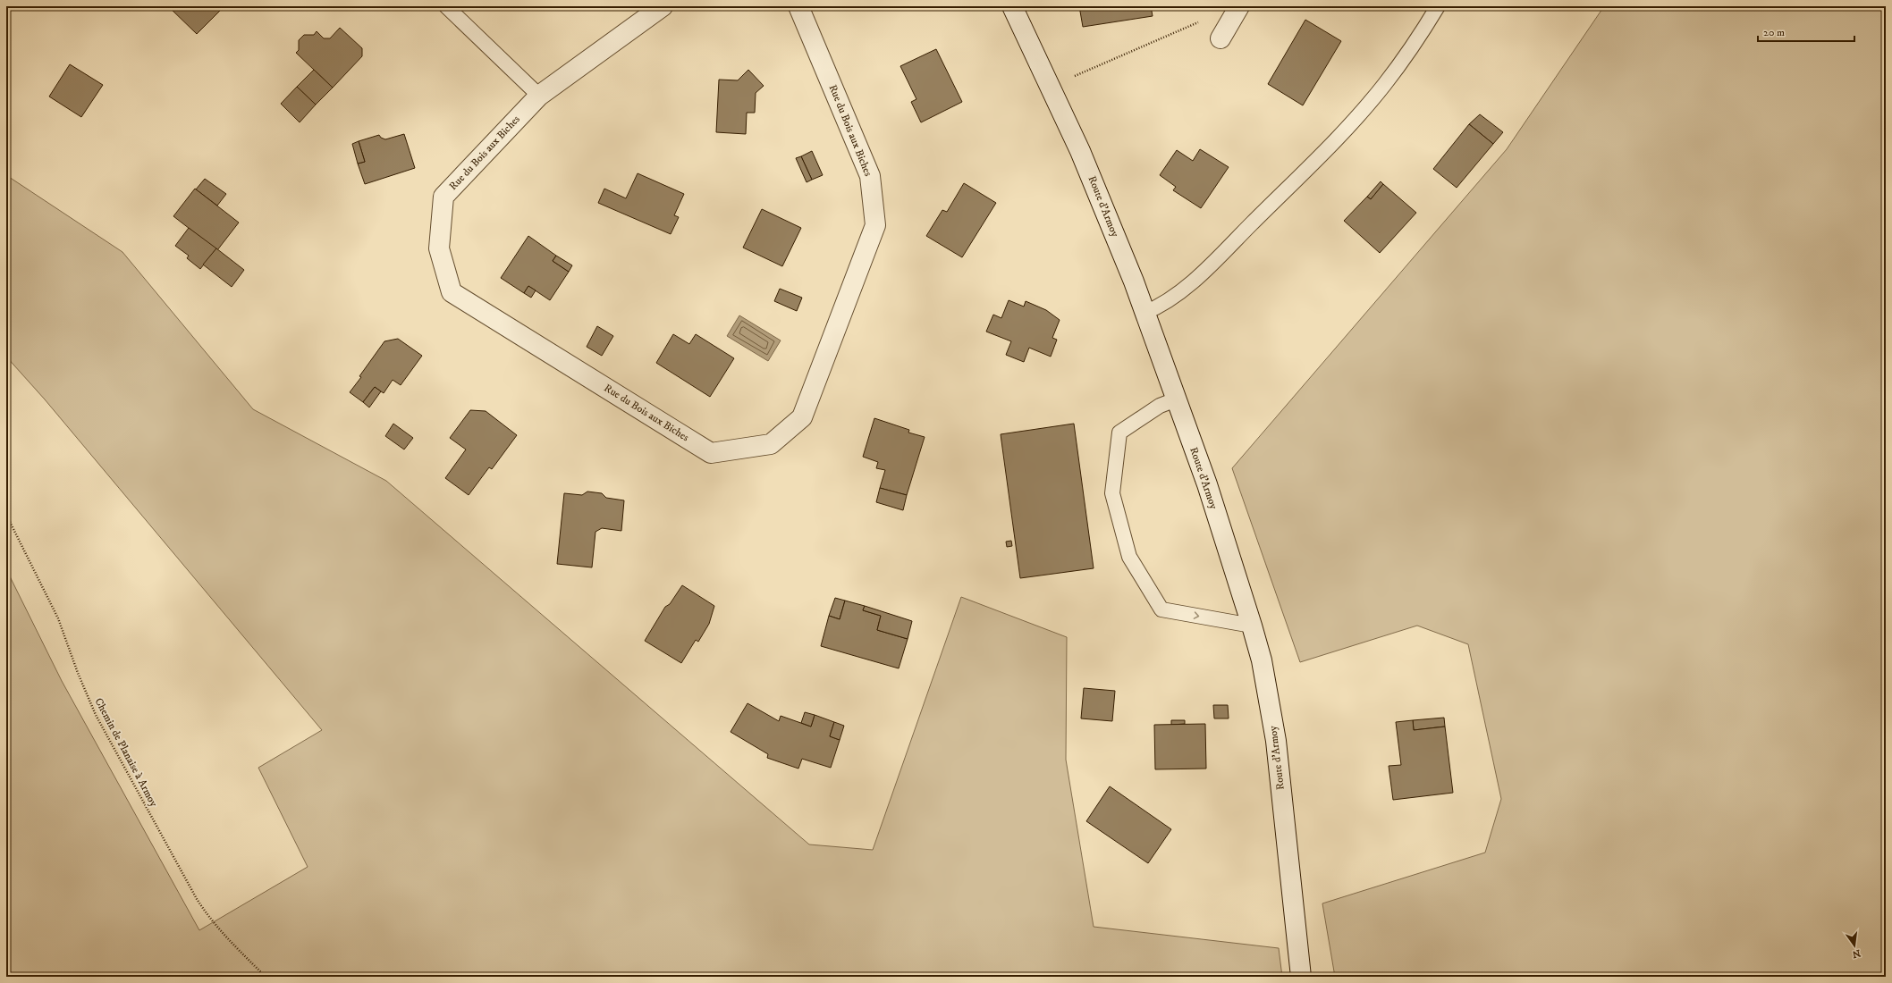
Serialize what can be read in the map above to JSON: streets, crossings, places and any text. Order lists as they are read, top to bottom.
{
  "streets": {
    "street": ["Rue du Bois aux Biches", "Route d'Armoy"],
    "path": ["Chemin de Planaise à Armoy"]
  },
  "scale_bar": "20 m",
  "north": "bottom"
}
